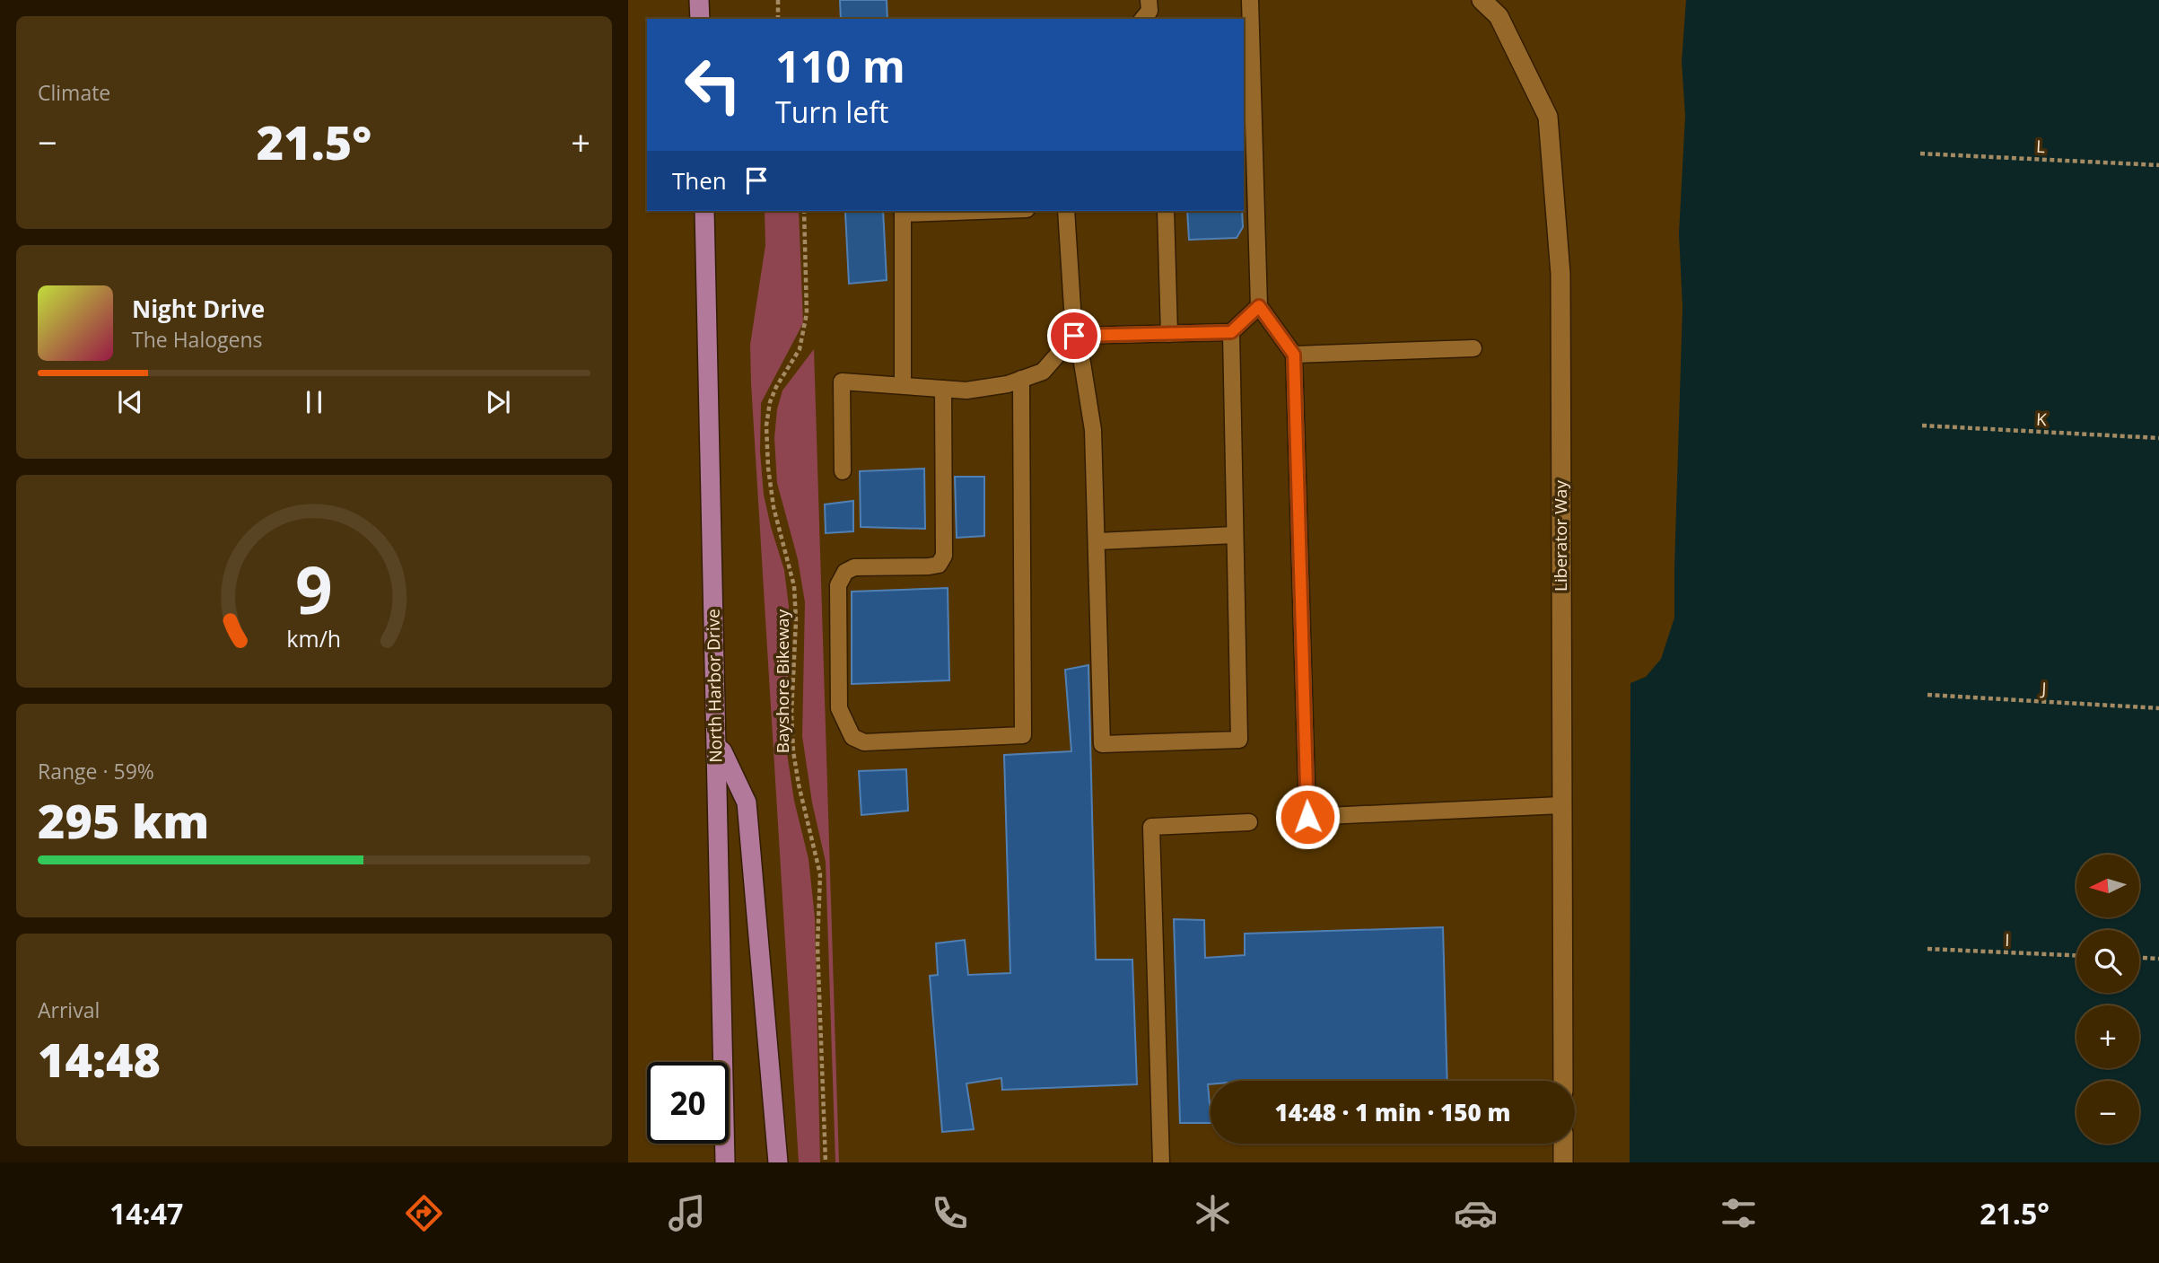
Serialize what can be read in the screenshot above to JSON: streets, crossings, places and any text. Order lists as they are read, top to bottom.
{
  "streets": {
    "main road": ["North Harbor Drive"],
    "street": ["Liberator Way"],
    "path": [
      "L",
      "K",
      "Bayshore Bikeway",
      "J",
      "I"
    ]
  },
  "north": "left",
  "page": {
    "tile": [
      "Climate",
      ["Range · 59%", "295 km"],
      ["Arrival", "14:48"]
    ],
    "turn": ["110 m", "Turn left"],
    "heat": ["−", "21.5°", "+"],
    "then": "Then",
    "song": ["Night Drive", "The Halogens"],
    "map_buttons": ["+", "−"],
    "limit": "20",
    "trip": "14:48 · 1 min · 150 m",
    "tabs": ["14:47", "21.5°"],
    "gauge": ["9", "km/h"]
  }
}
